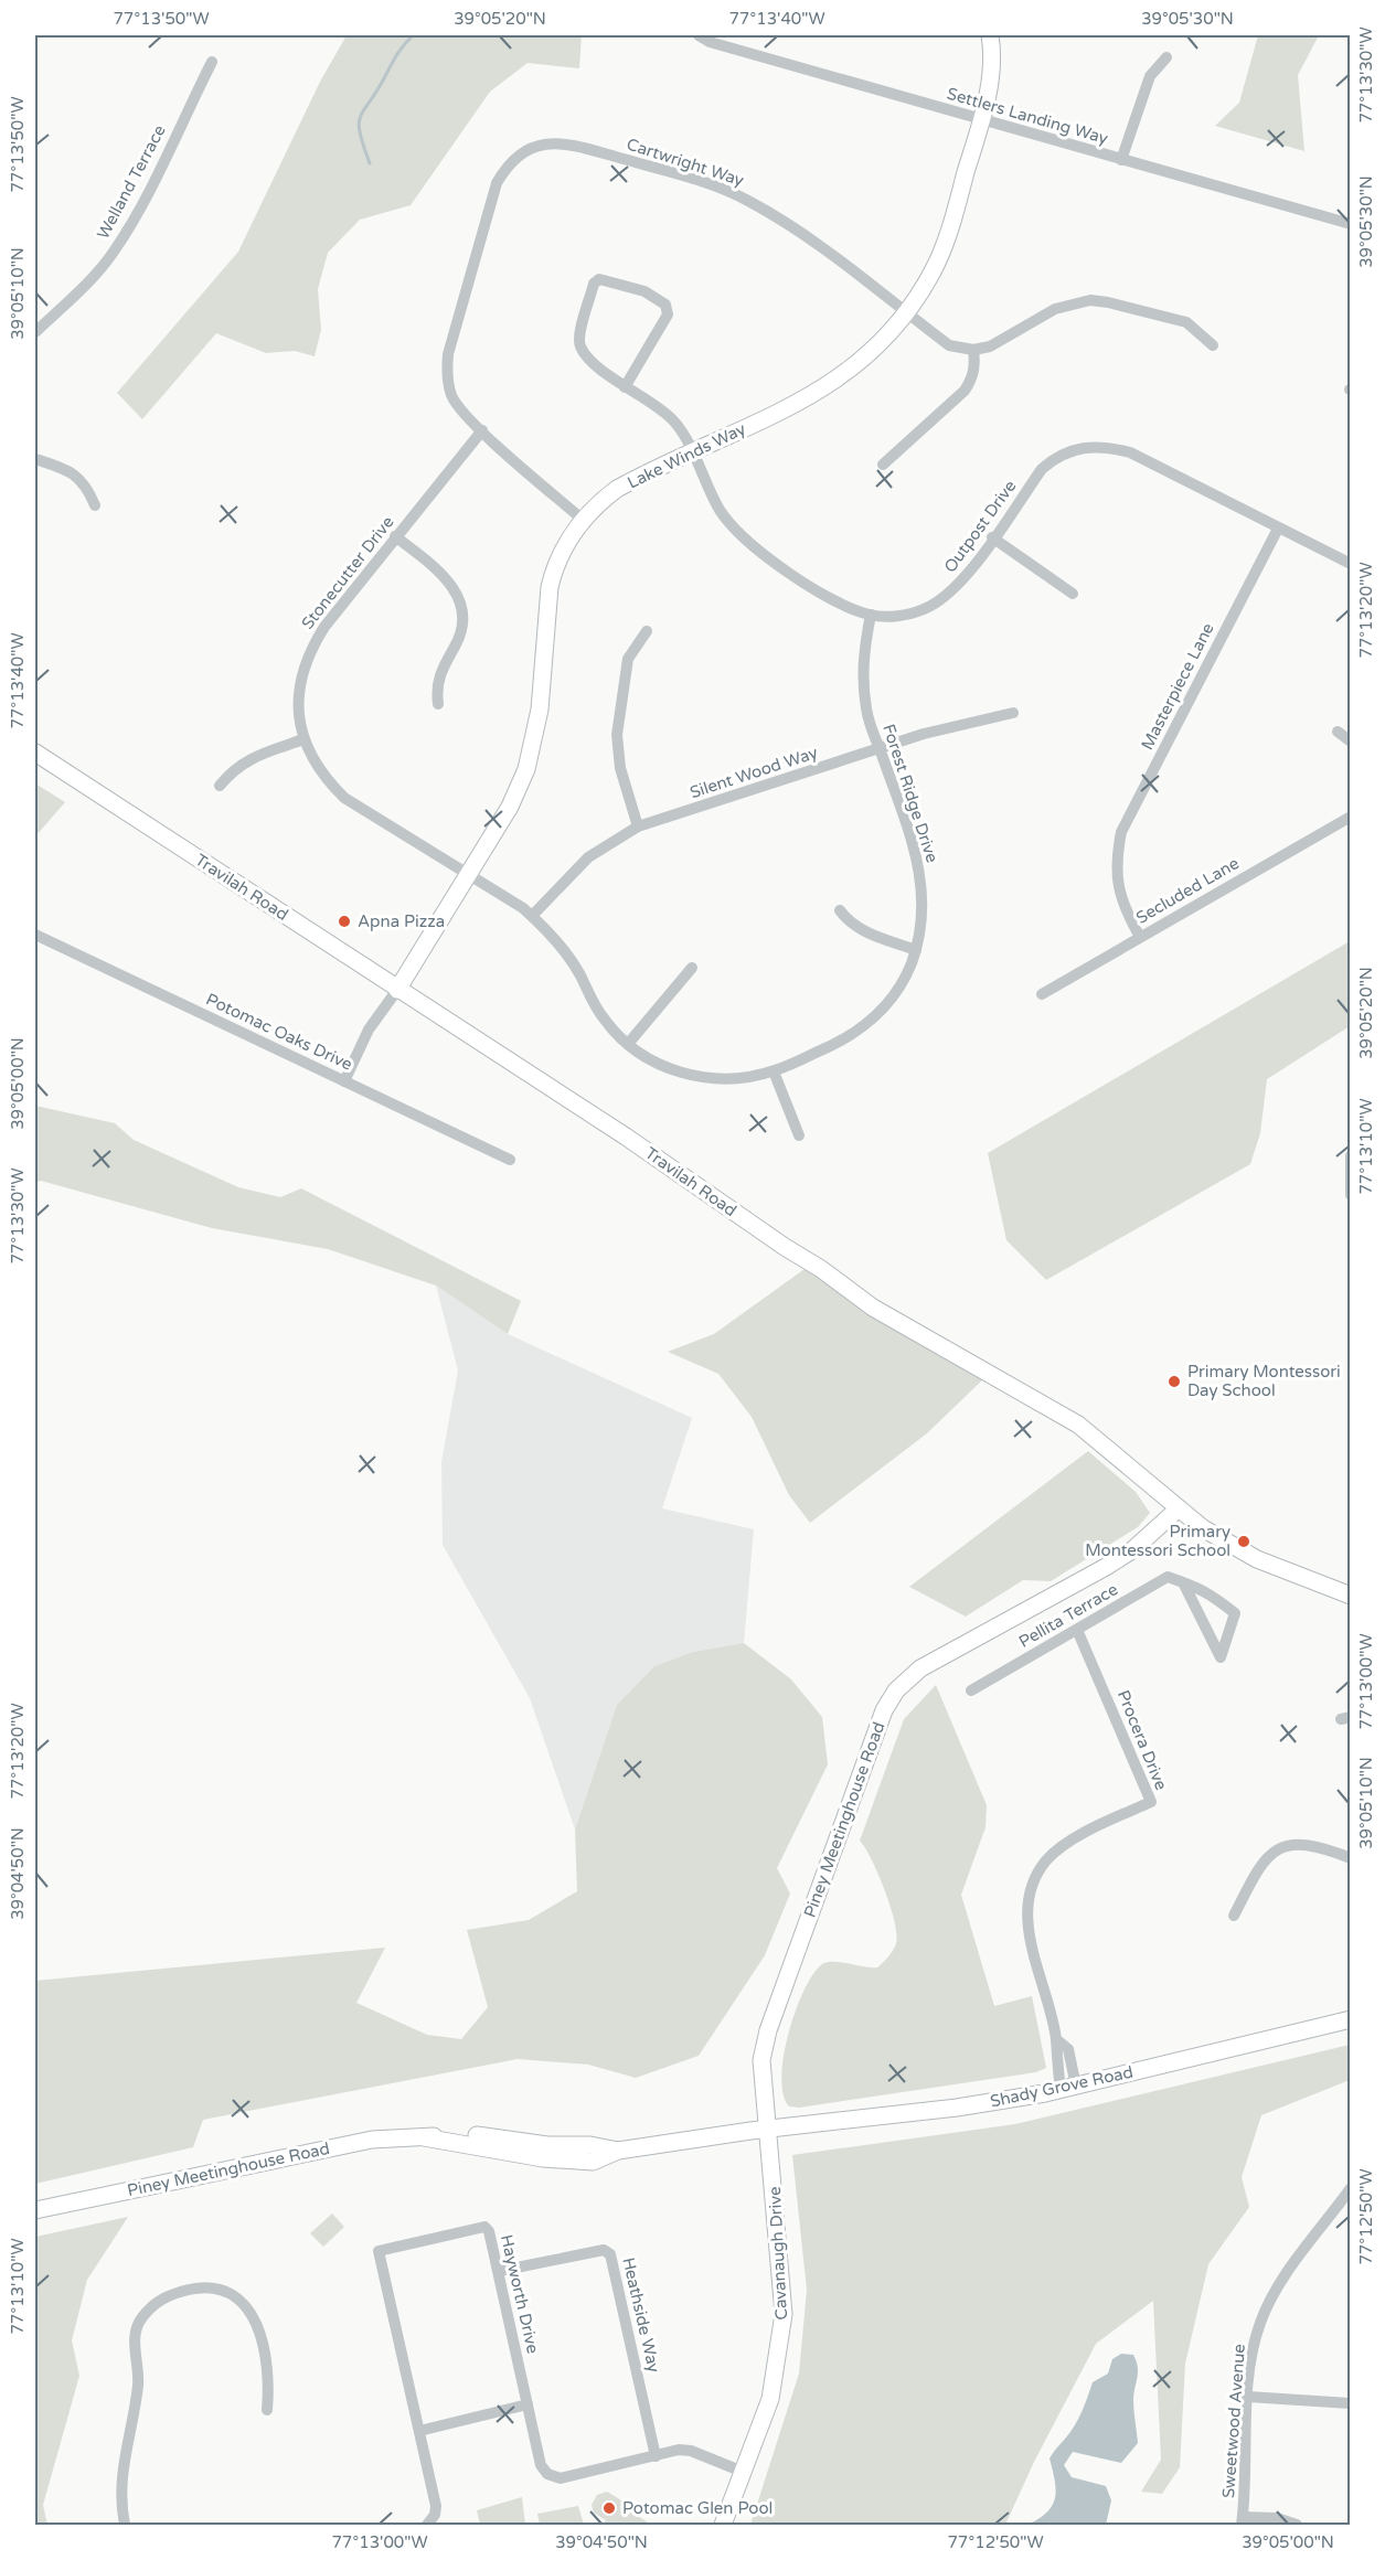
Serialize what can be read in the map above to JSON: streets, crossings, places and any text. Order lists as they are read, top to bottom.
{
  "streets": {
    "main road": [
      "Lake Winds Way",
      "Travilah Road",
      "Piney Meetinghouse Road",
      "Shady Grove Road",
      "Cavanaugh Drive"
    ],
    "street": [
      "Settlers Landing Way",
      "Cartwright Way",
      "Welland Terrace",
      "Outpost Drive",
      "Stonecutter Drive",
      "Masterpiece Lane",
      "Silent Wood Way",
      "Forest Ridge Drive",
      "Secluded Lane",
      "Potomac Oaks Drive",
      "Pellita Terrace",
      "Procera Drive",
      "Hayworth Drive",
      "Heathside Way",
      "Sweetwood Avenue"
    ]
  },
  "crossings": [
    ["Settlers Landing Way", "Lake Winds Way"],
    ["Cartwright Way", "Lake Winds Way"],
    ["Cartwright Way", "Stonecutter Drive"],
    ["Lake Winds Way", "Outpost Drive"],
    ["Lake Winds Way", "Stonecutter Drive"],
    ["Lake Winds Way", "Forest Ridge Drive"],
    ["Lake Winds Way", "Travilah Road"],
    ["Outpost Drive", "Masterpiece Lane"],
    ["Outpost Drive", "Forest Ridge Drive"],
    ["Stonecutter Drive", "Forest Ridge Drive"],
    ["Masterpiece Lane", "Secluded Lane"],
    ["Silent Wood Way", "Forest Ridge Drive"],
    ["Travilah Road", "Piney Meetinghouse Road"],
    ["Pellita Terrace", "Procera Drive"],
    ["Procera Drive", "Shady Grove Road"],
    ["Piney Meetinghouse Road", "Shady Grove Road"],
    ["Piney Meetinghouse Road", "Cavanaugh Drive"],
    ["Shady Grove Road", "Cavanaugh Drive"],
    ["Cavanaugh Drive", "Hayworth Drive"],
    ["Hayworth Drive", "Heathside Way"]
  ],
  "places": [
    "Apna Pizza",
    "Primary Montessori Day School",
    "Primary Montessori School",
    "Potomac Glen Pool"
  ],
  "coordinates": [
    "77°13'50\"W",
    "39°05'20\"N",
    "77°13'40\"W",
    "39°05'30\"N",
    "77°13'30\"W",
    "39°05'10\"N",
    "77°13'20\"W",
    "39°05'00\"N",
    "77°13'10\"W",
    "77°13'00\"W",
    "39°04'50\"N",
    "77°12'50\"W"
  ]
}
